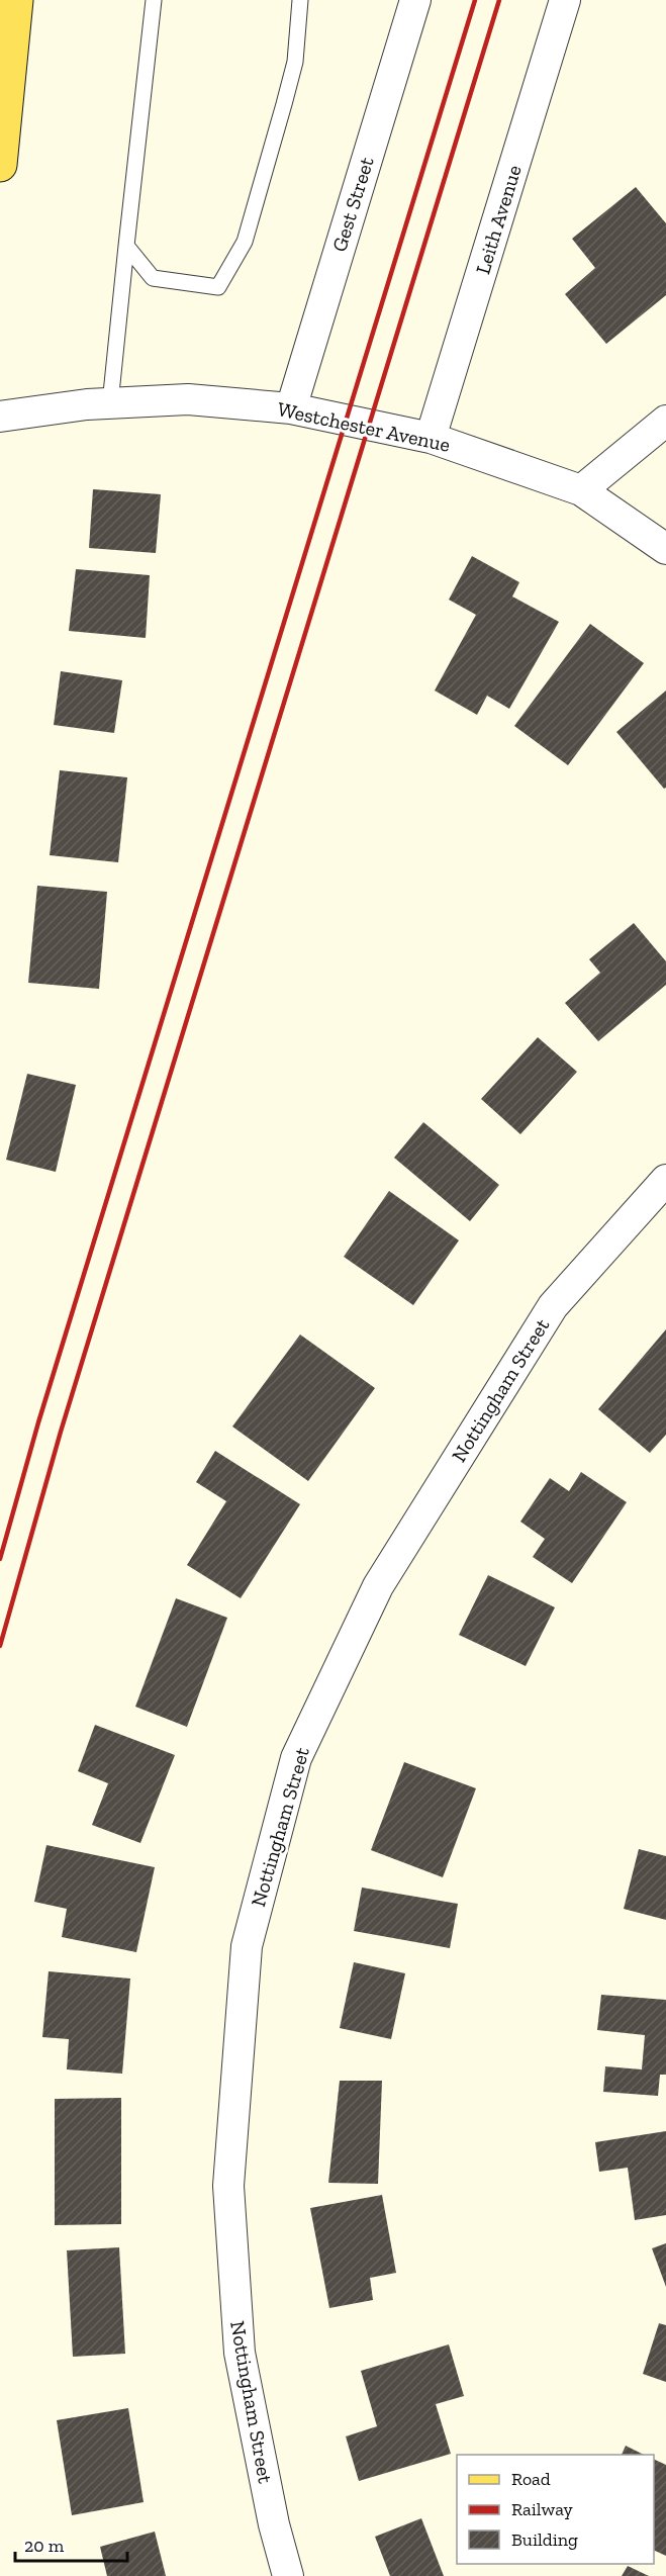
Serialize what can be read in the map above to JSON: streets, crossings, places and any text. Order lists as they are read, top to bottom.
{
  "streets": {
    "street": [
      "Gest Street",
      "Leith Avenue",
      "Westchester Avenue",
      "Nottingham Street"
    ]
  },
  "crossings": [
    ["Gest Street", "Westchester Avenue"],
    ["Leith Avenue", "Westchester Avenue"]
  ],
  "legend": ["Road", "Railway", "Building"],
  "scale_bar": "20 m"
}
